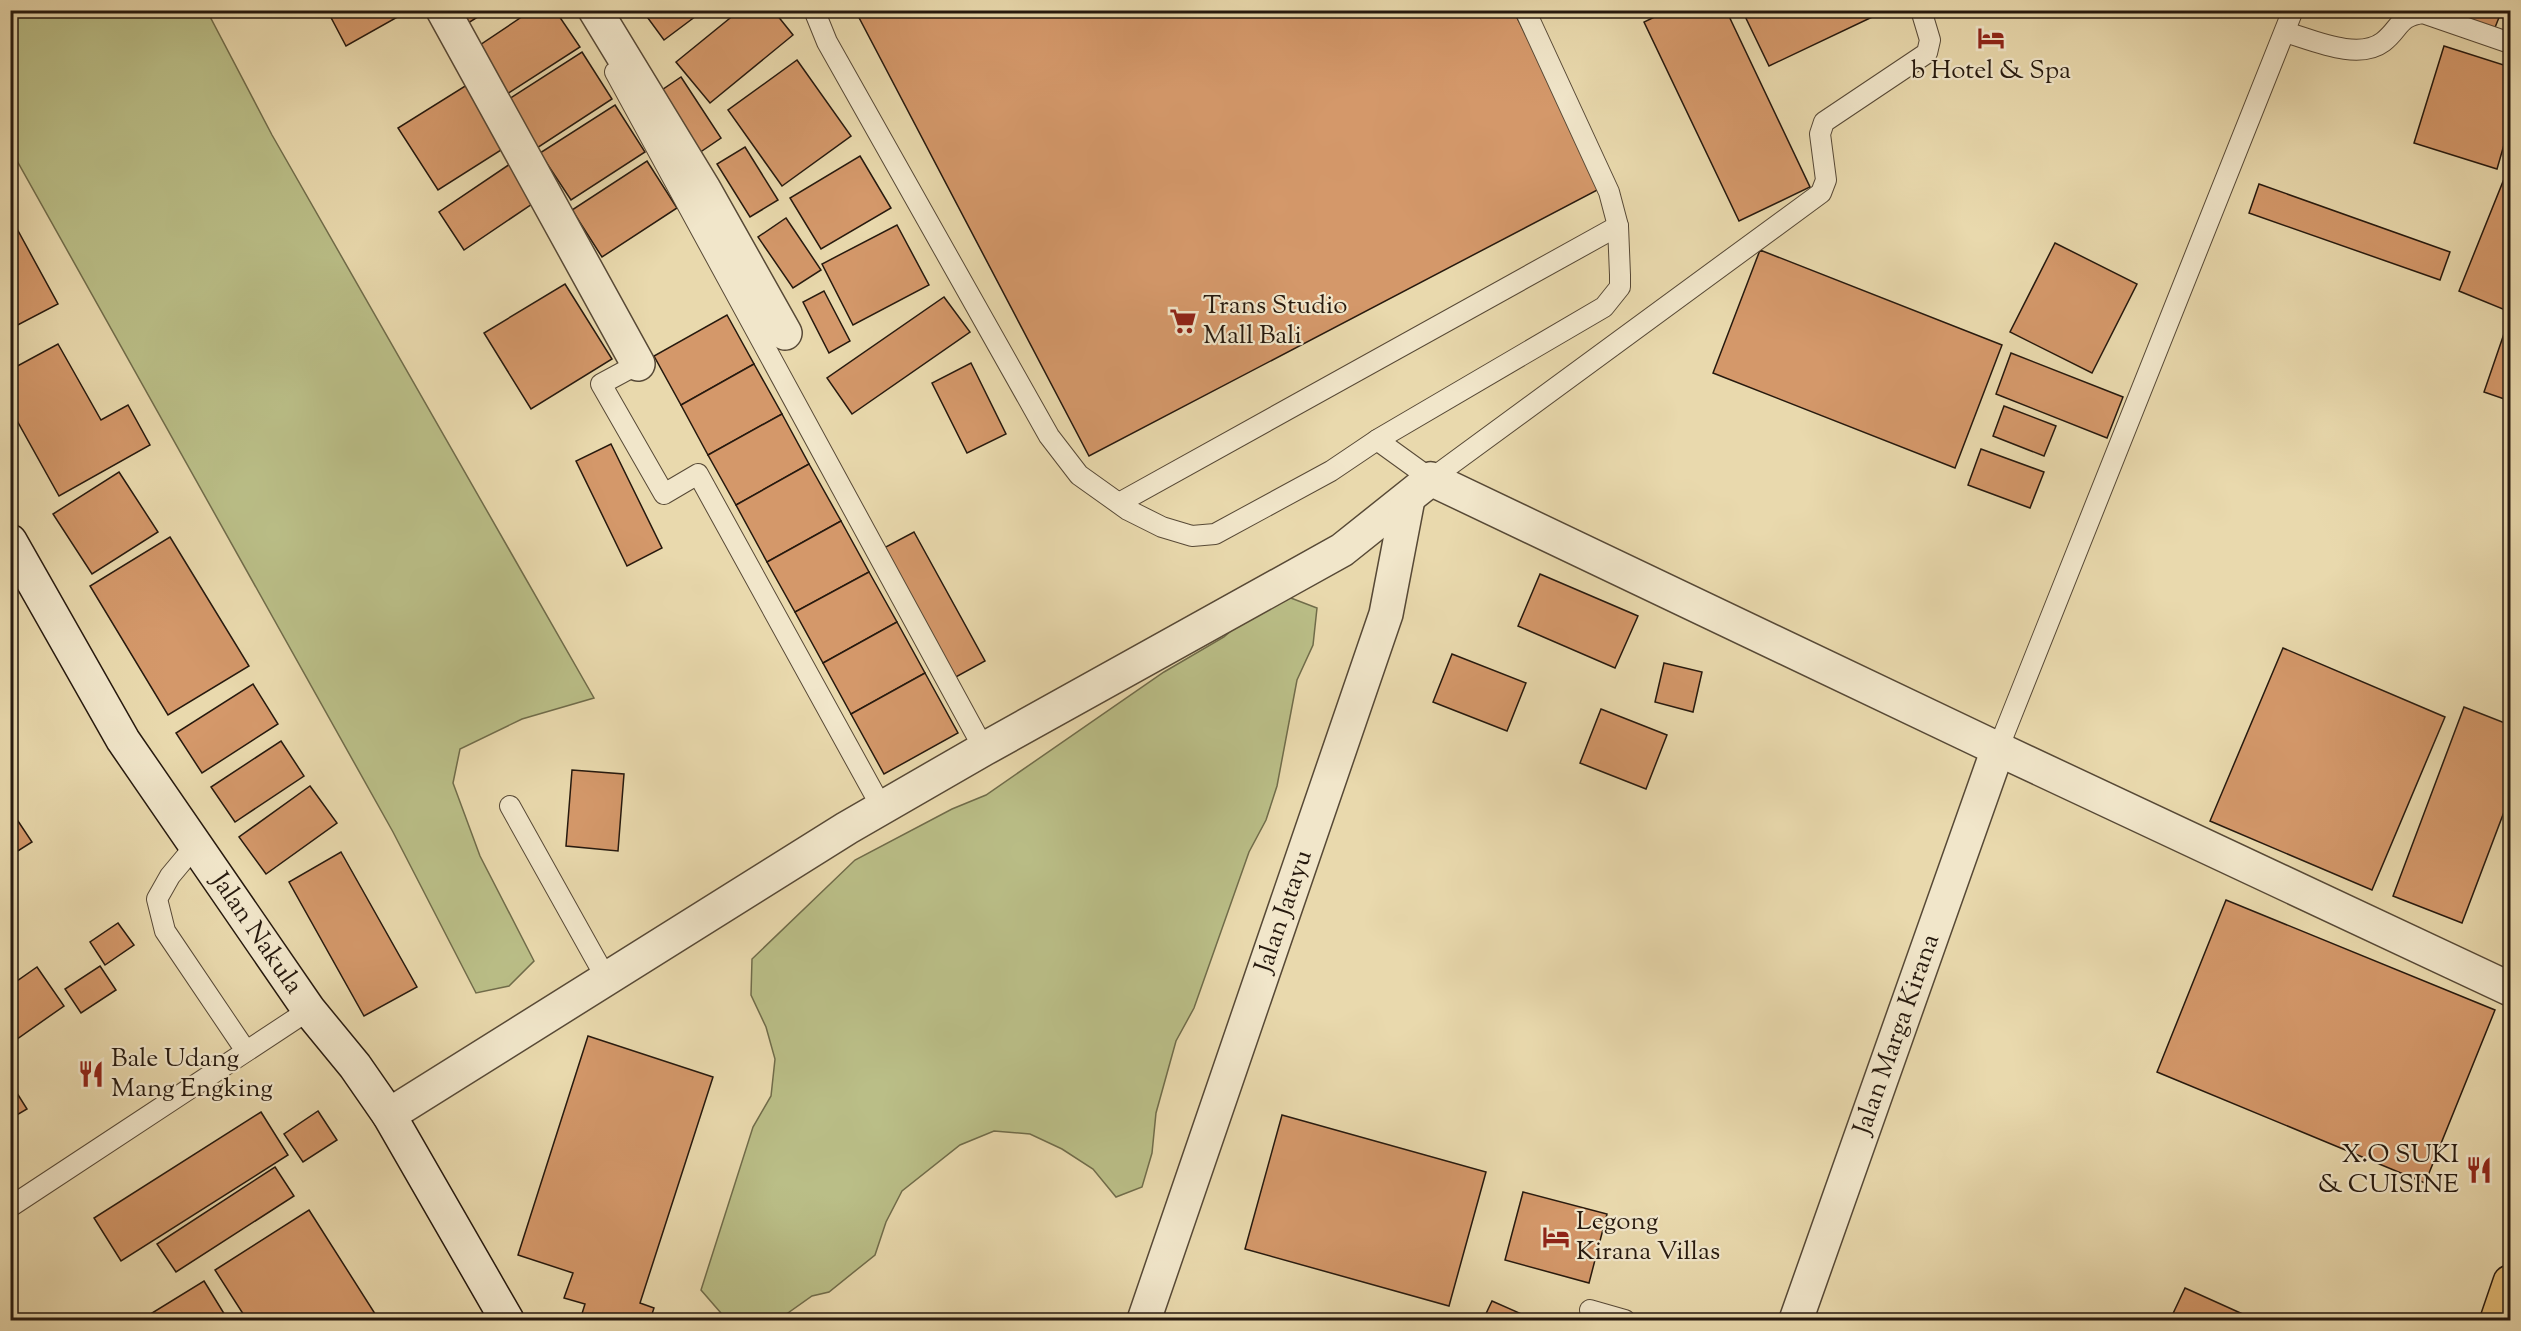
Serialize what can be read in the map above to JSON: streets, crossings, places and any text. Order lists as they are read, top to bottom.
{
  "streets": {
    "street": ["Jalan Jatayu", "Jalan Nakula", "Jalan Marga Kirana"]
  },
  "places": {
    "hotel": ["b Hotel & Spa", "Legong Kirana Villas"],
    "supermarket": ["Trans Studio Mall Bali"],
    "restaurant": ["Bale Udang Mang Engking", "X.O SUKI & CUISINE"]
  }
}
